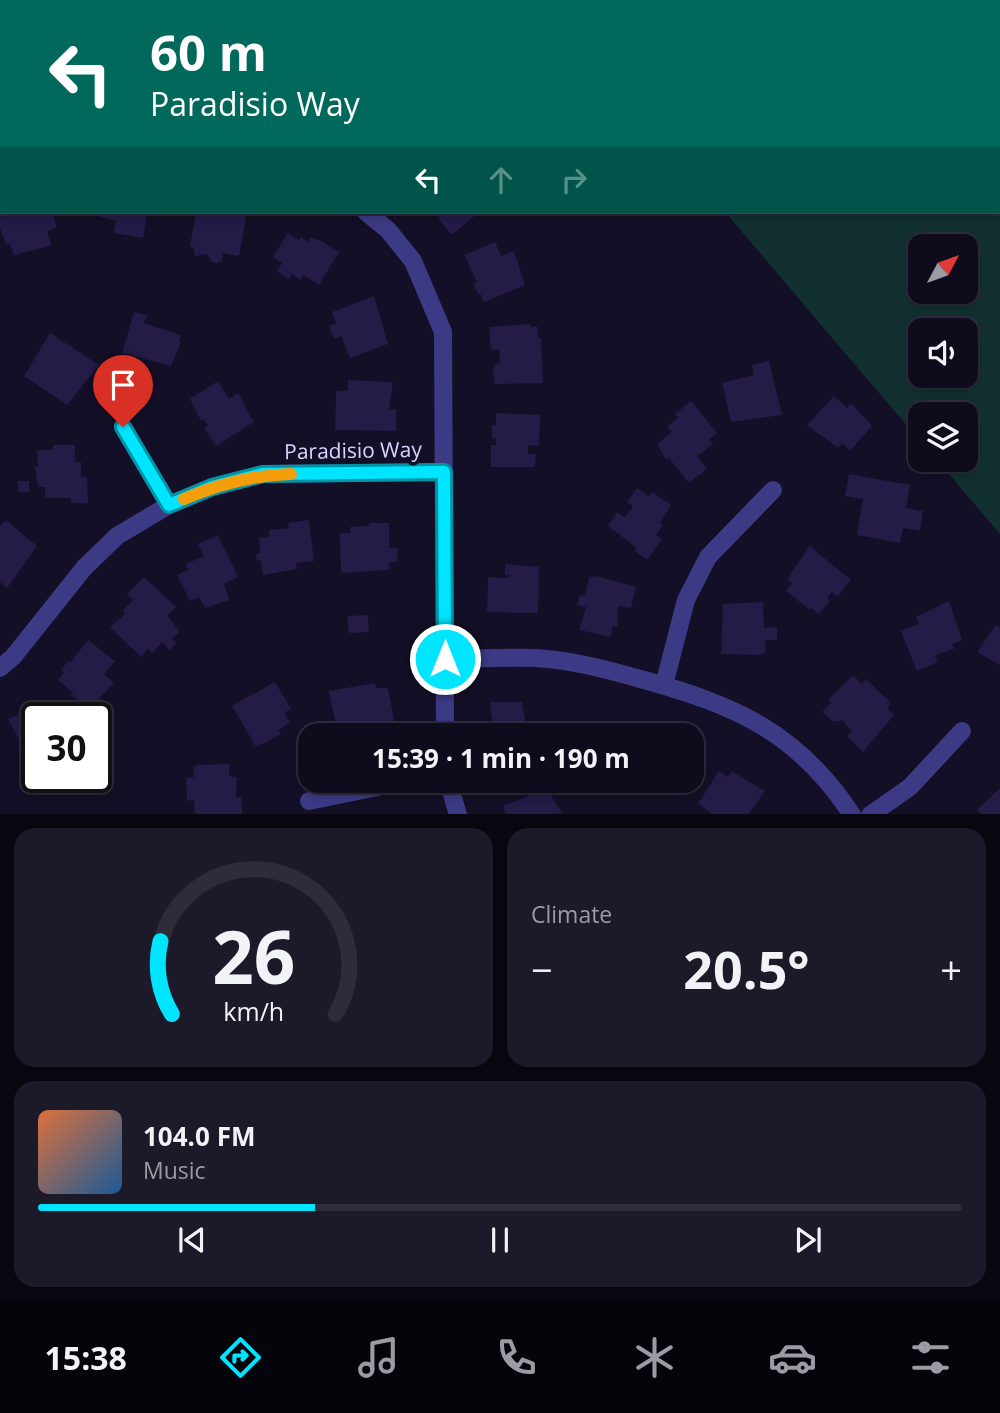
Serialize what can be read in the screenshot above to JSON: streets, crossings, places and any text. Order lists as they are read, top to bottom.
{
  "streets": {
    "street": ["Paradisio Way"]
  },
  "north": "top right",
  "page": {
    "turn": ["60 m", "Paradisio Way"],
    "limit": "30",
    "trip": "15:39 · 1 min · 190 m",
    "tile": "Climate",
    "heat": ["−", "20.5°", "+"],
    "song": ["104.0 FM", "Music"],
    "tabs": "15:38",
    "gauge": ["26", "km/h"]
  }
}
